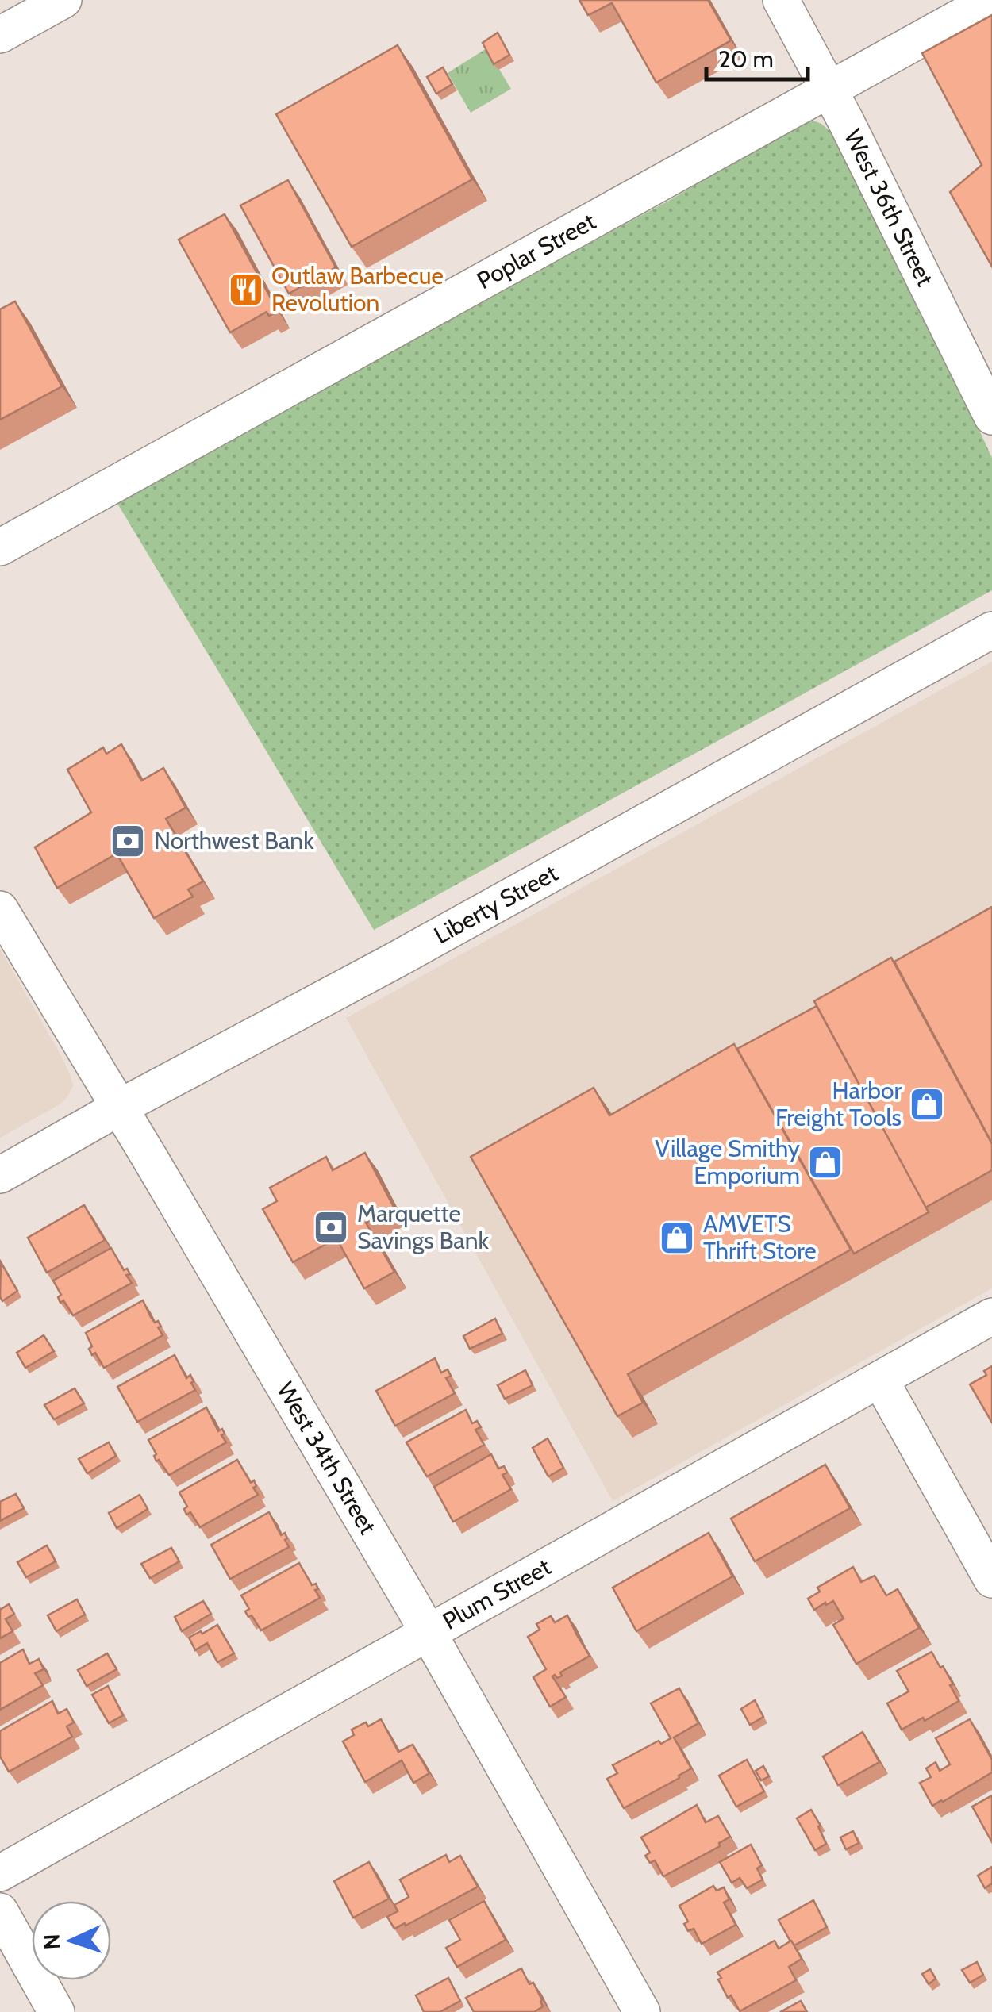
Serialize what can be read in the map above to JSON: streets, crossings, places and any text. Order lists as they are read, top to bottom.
{
  "streets": {
    "street": [
      "West 36th Street",
      "Poplar Street",
      "Liberty Street",
      "West 34th Street",
      "Plum Street"
    ]
  },
  "crossings": [
    ["West 36th Street", "Poplar Street"],
    ["Liberty Street", "West 34th Street"],
    ["West 34th Street", "Plum Street"]
  ],
  "places": {
    "restaurant": ["Outlaw Barbecue Revolution"],
    "bank": ["Northwest Bank", "Marquette Savings Bank"],
    "shop": ["Harbor Freight Tools", "Village Smithy Emporium", "AMVETS Thrift Store"]
  },
  "scale_bar": "20 m",
  "north": "left"
}
